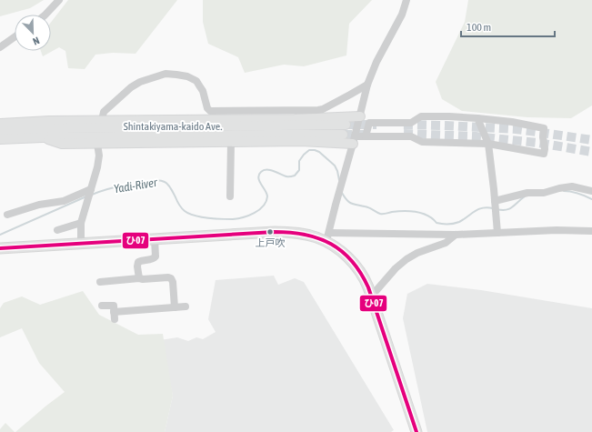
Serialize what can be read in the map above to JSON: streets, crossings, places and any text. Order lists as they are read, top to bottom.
{
  "streets": {
    "main road": ["Shintakiyama-kaido Ave."]
  },
  "water": ["Yadi-River"],
  "places": ["上戸吹"],
  "lines": ["transit line ひ07"],
  "scale_bar": "100 m",
  "north": "bottom right"
}
